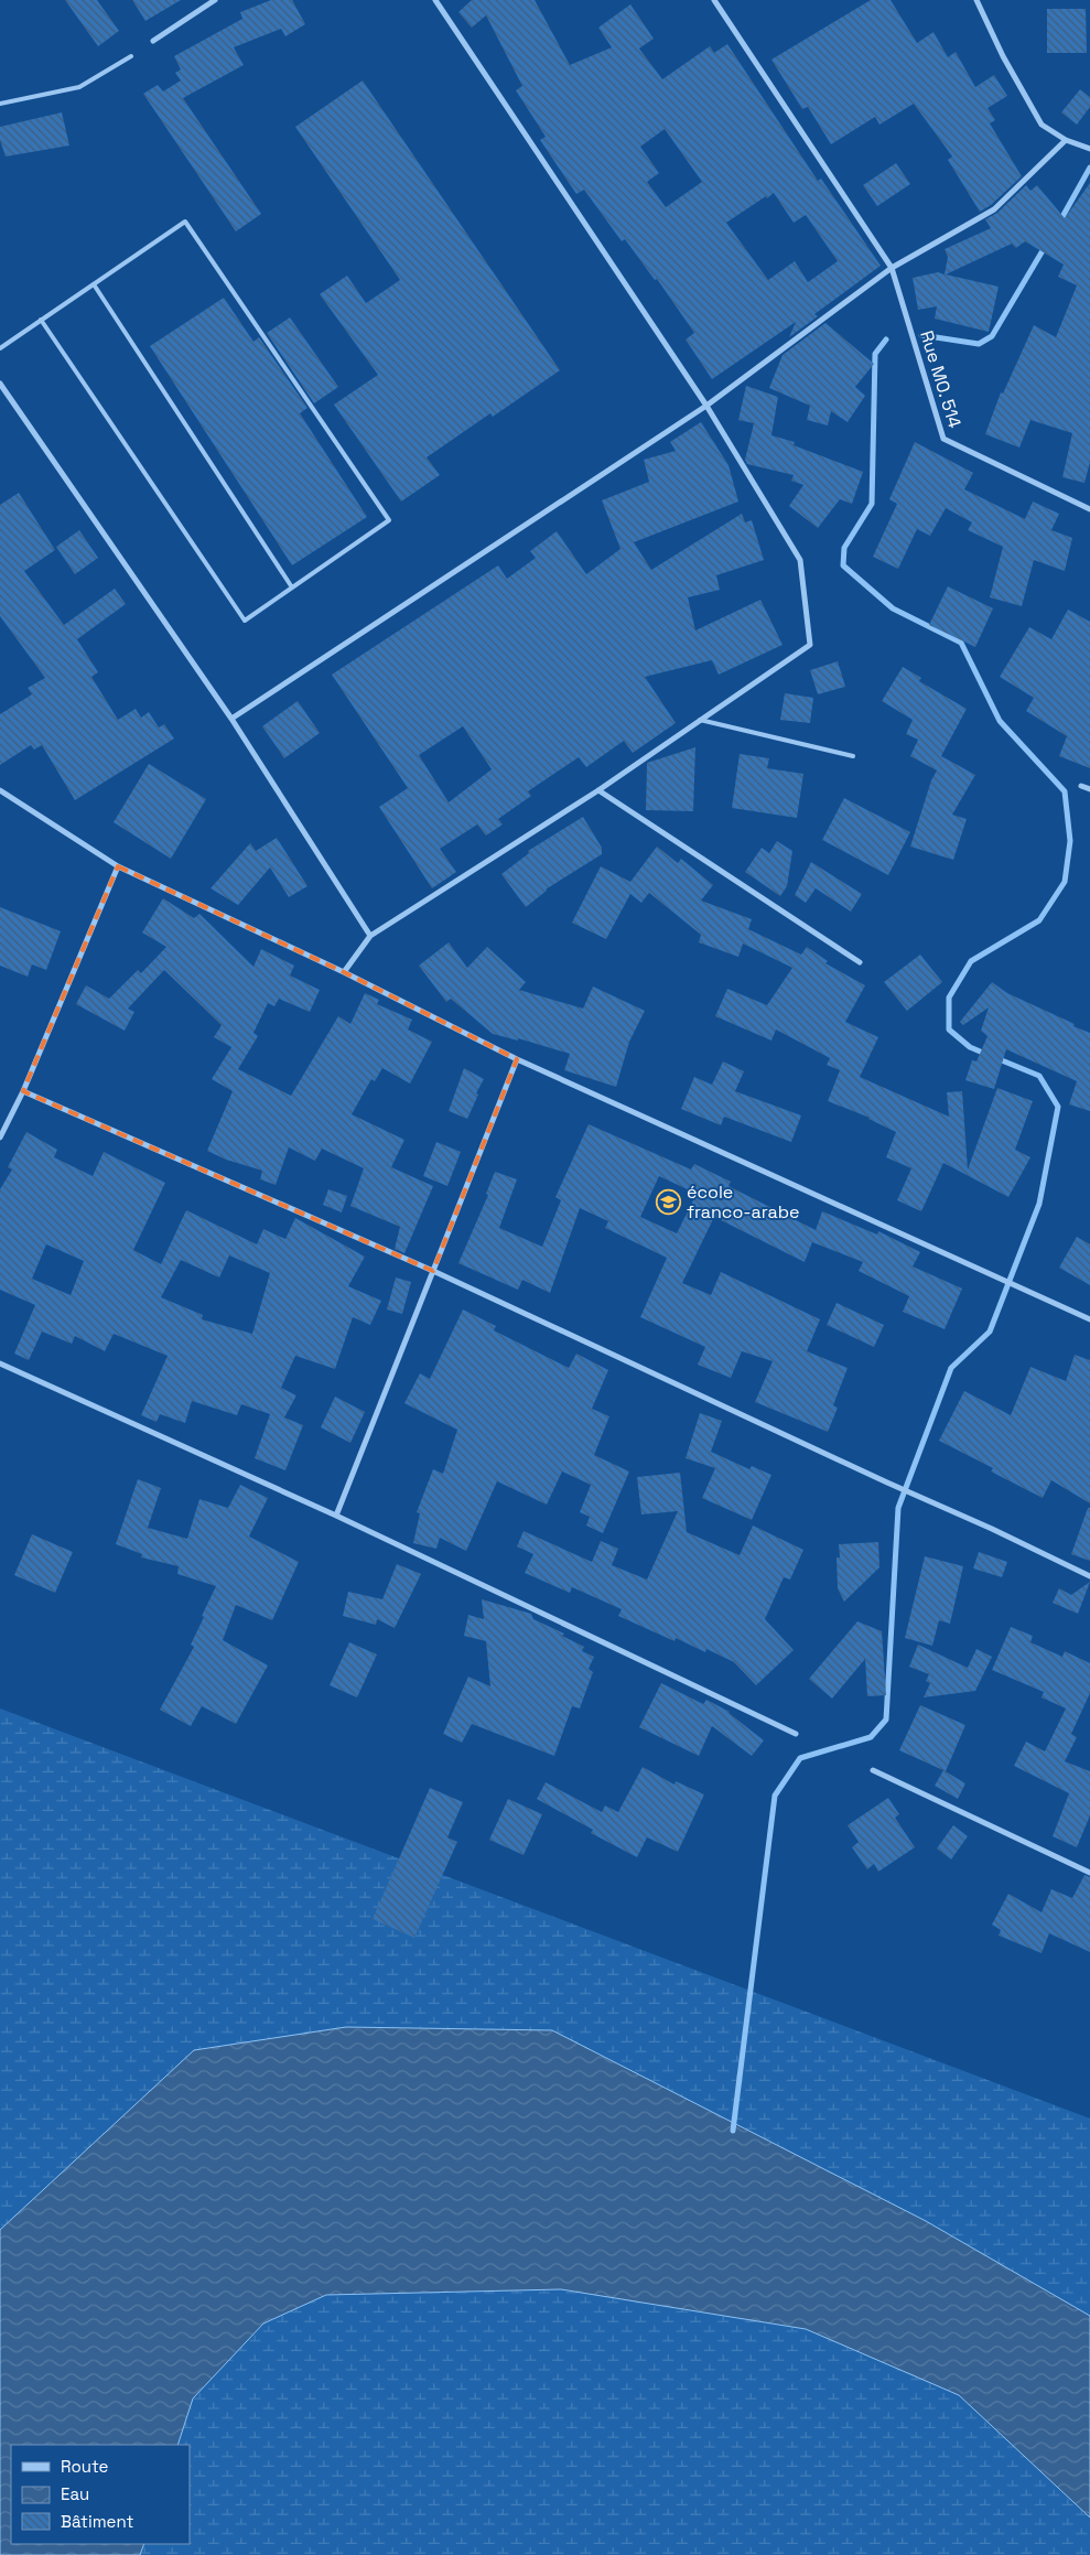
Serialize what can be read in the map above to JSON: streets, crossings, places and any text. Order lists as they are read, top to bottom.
{
  "streets": {
    "street": ["Rue MO. 514"]
  },
  "places": {
    "school or university": ["école franco-arabe"]
  },
  "legend": ["Route", "Eau", "Bâtiment"]
}
